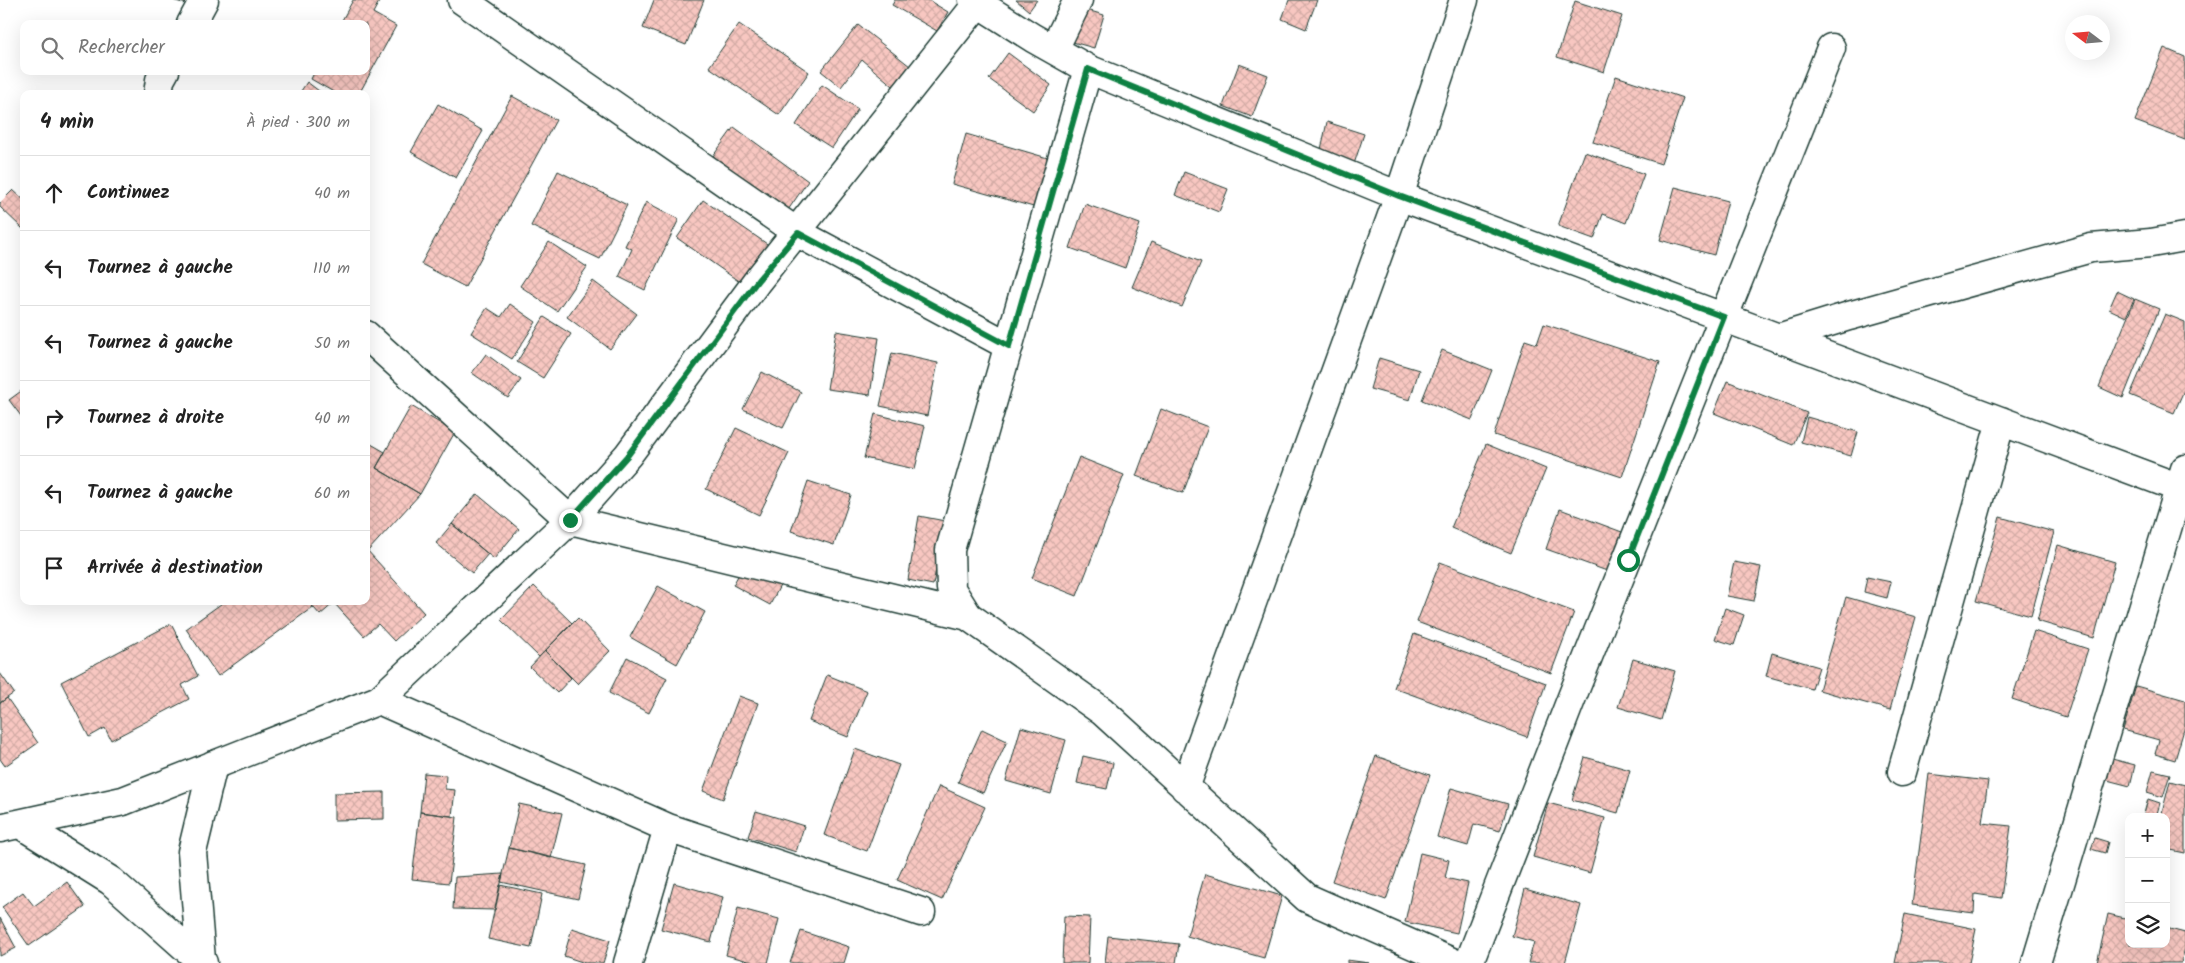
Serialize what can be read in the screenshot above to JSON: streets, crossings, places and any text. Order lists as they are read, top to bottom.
{
  "north": "left",
  "page": {
    "search": "Rechercher",
    "heading": ["4 min", "À pied · 300 m"],
    "list": [
      ["Continuez", "40 m"],
      ["Tournez à gauche", "110 m"],
      ["Tournez à gauche", "50 m"],
      ["Tournez à droite", "40 m"],
      ["Tournez à gauche", "60 m"],
      "Arrivée à destination"
    ],
    "map_buttons": ["+", "−"]
  }
}
